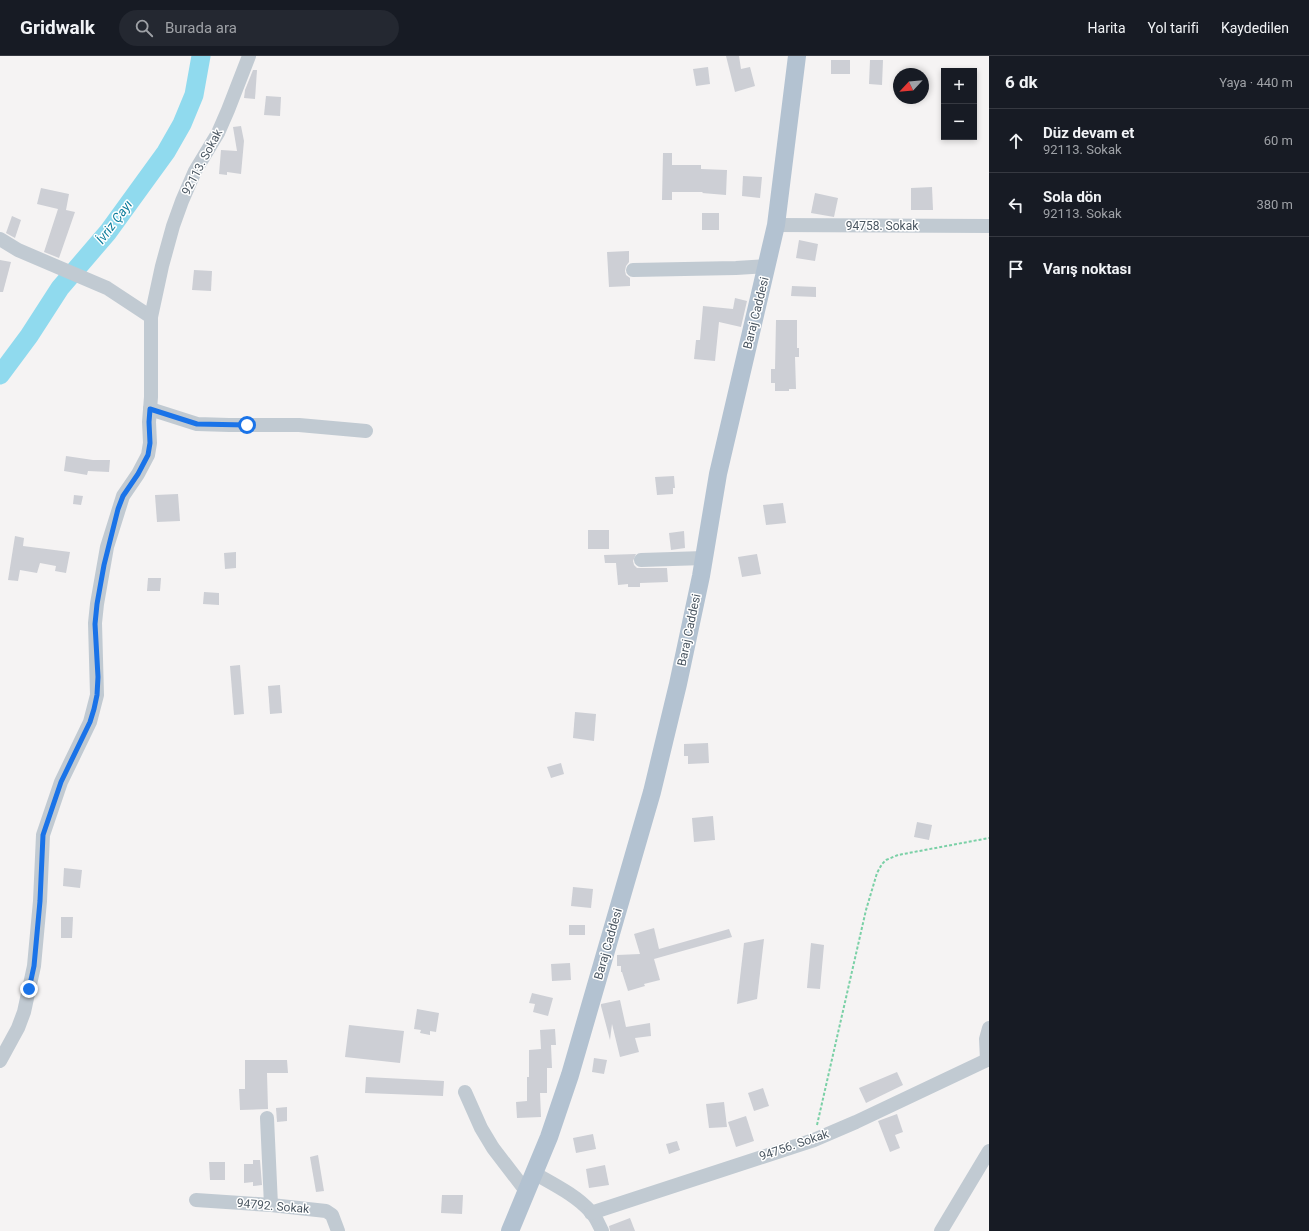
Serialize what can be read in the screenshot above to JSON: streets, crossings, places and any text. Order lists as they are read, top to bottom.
{
  "streets": {
    "main road": ["Baraj Caddesi"],
    "street": [
      "92113. Sokak",
      "94758. Sokak",
      "94756. Sokak",
      "94792. Sokak"
    ]
  },
  "crossings": [
    ["94758. Sokak", "Baraj Caddesi"]
  ],
  "water": ["İvriz Çayı"],
  "north": "bottom left",
  "page": {
    "header": "Gridwalk",
    "search": "Burada ara",
    "nav": ["Harita", "Yol tarifi", "Kaydedilen"],
    "heading": ["6 dk", "Yaya · 440 m"],
    "map_buttons": ["+", "−"],
    "list": [
      ["Düz devam et", "92113. Sokak", "60 m"],
      ["Sola dön", "92113. Sokak", "380 m"],
      "Varış noktası"
    ]
  }
}
